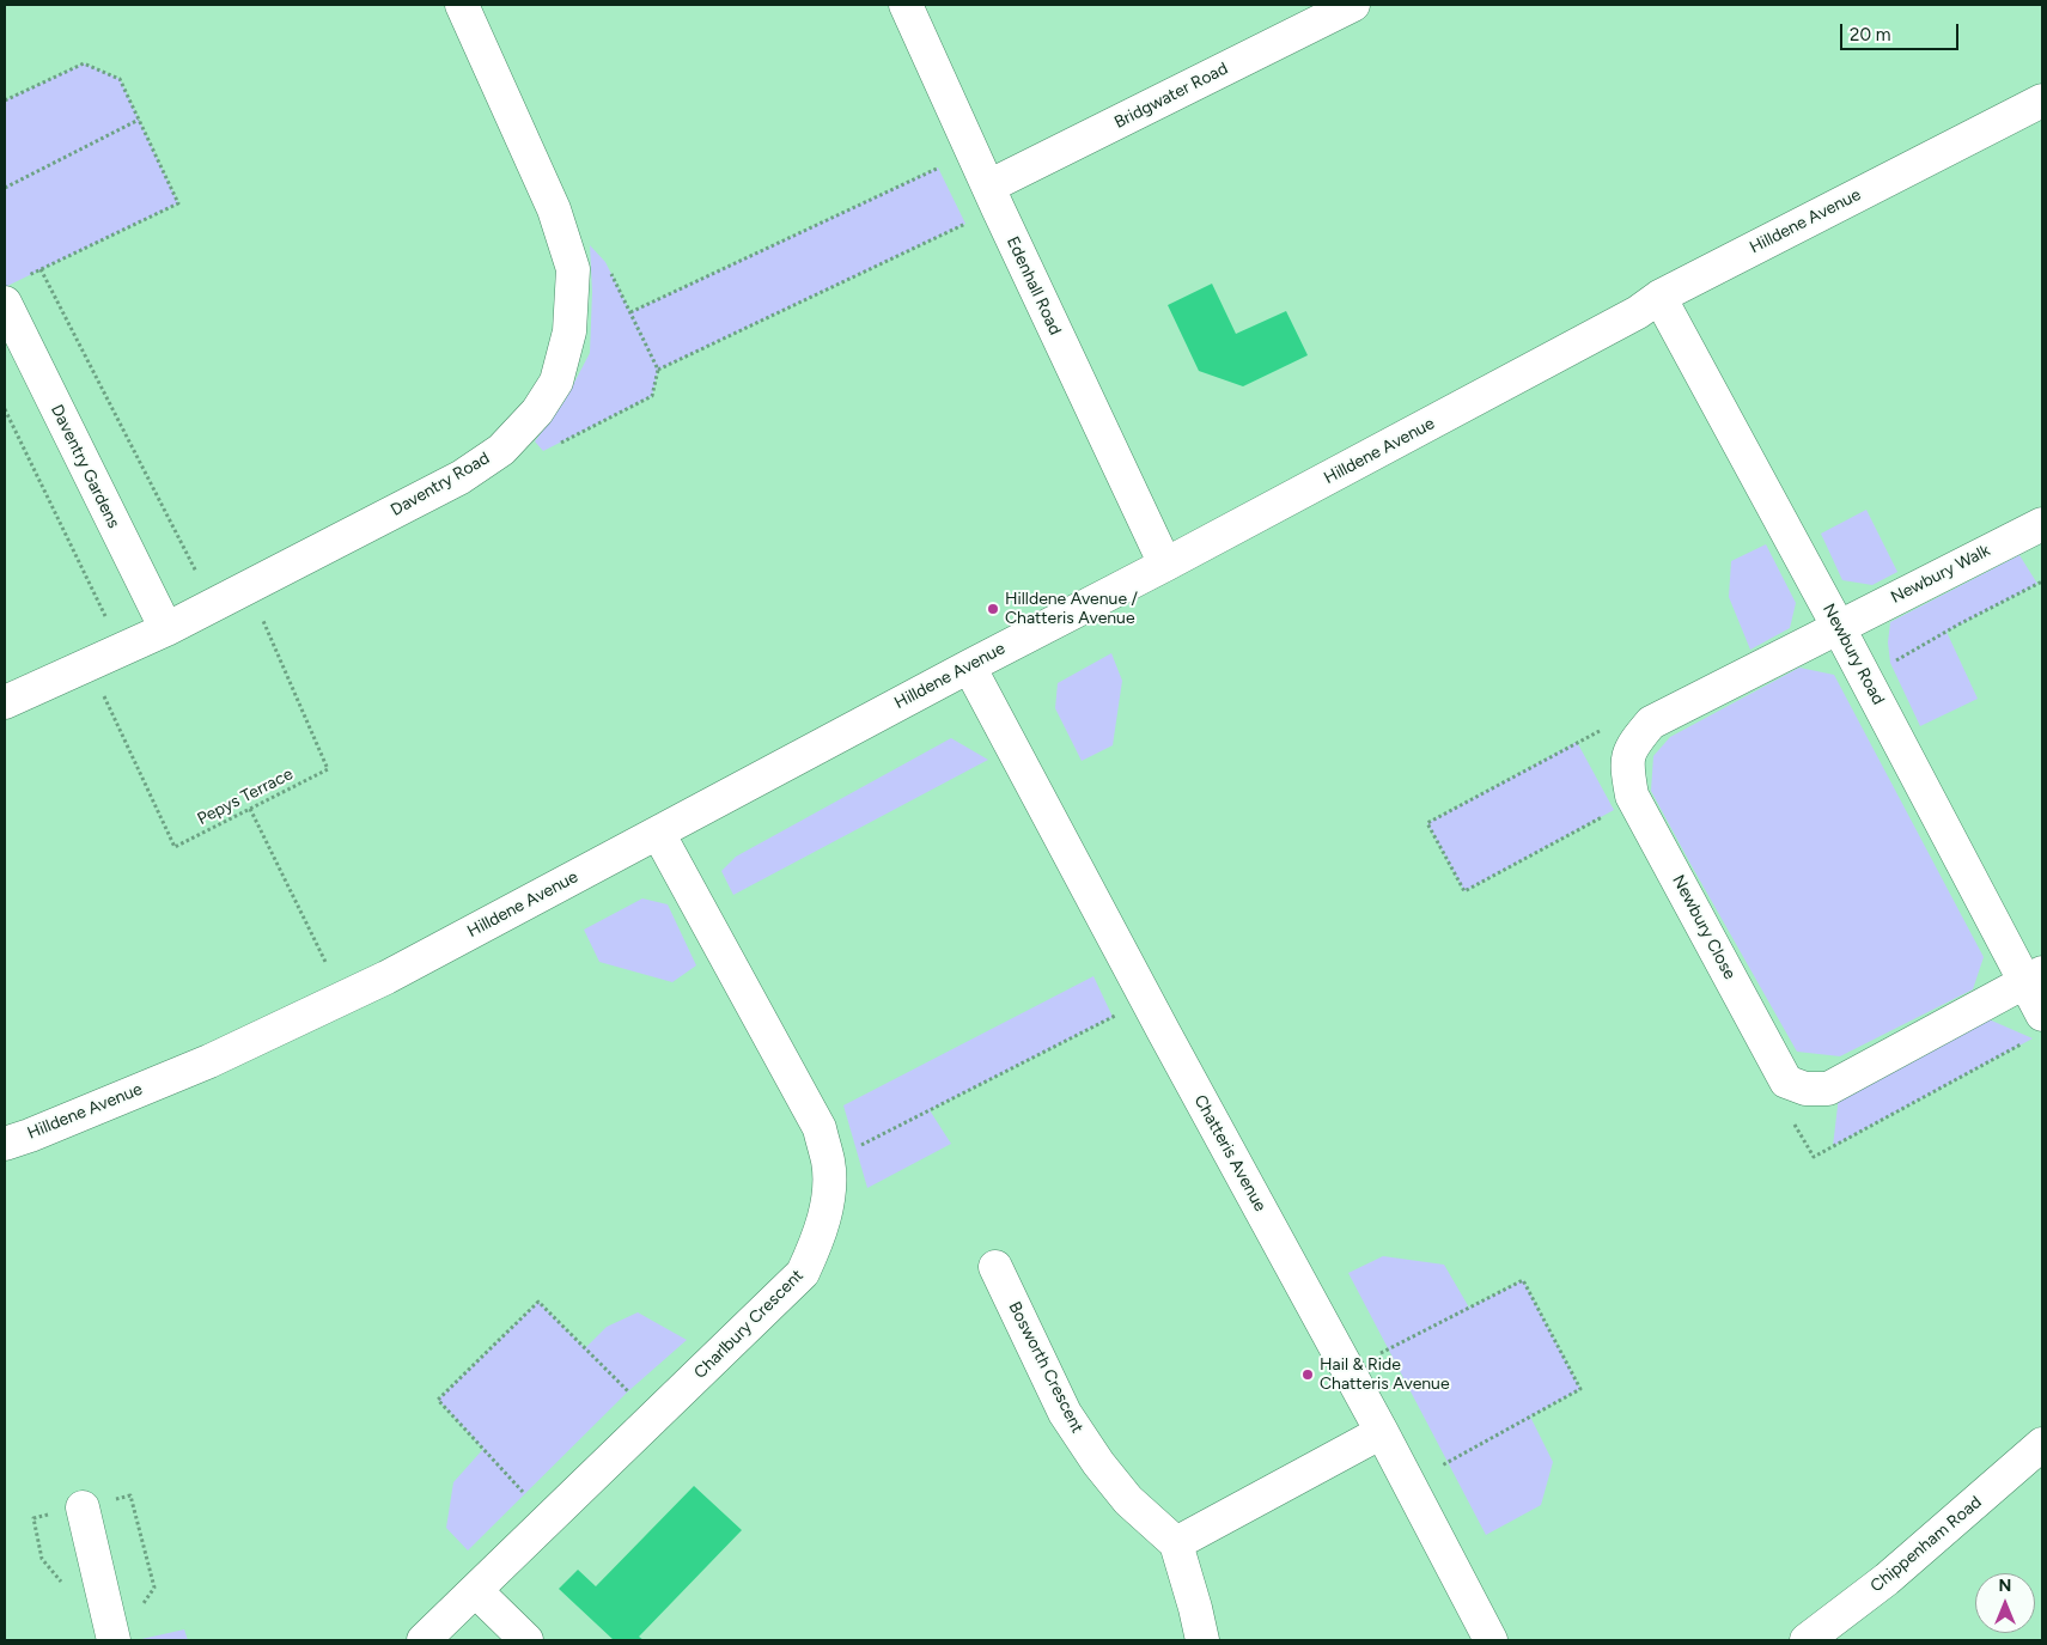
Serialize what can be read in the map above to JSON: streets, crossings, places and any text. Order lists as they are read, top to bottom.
{
  "streets": {
    "street": [
      "Bridgwater Road",
      "Hilldene Avenue",
      "Edenhall Road",
      "Daventry Gardens",
      "Daventry Road",
      "Newbury Walk",
      "Newbury Road",
      "Newbury Close",
      "Chatteris Avenue",
      "Charlbury Crescent",
      "Bosworth Crescent",
      "Chippenham Road"
    ],
    "path": ["Pepys Terrace"]
  },
  "crossings": [
    ["Bridgwater Road", "Edenhall Road"],
    ["Hilldene Avenue", "Edenhall Road"],
    ["Hilldene Avenue", "Newbury Road"],
    ["Hilldene Avenue", "Chatteris Avenue"],
    ["Hilldene Avenue", "Charlbury Crescent"],
    ["Daventry Gardens", "Daventry Road"],
    ["Daventry Road", "Pepys Terrace"],
    ["Newbury Walk", "Newbury Road"],
    ["Newbury Walk", "Newbury Close"],
    ["Newbury Road", "Newbury Close"]
  ],
  "places": ["Hilldene Avenue / Chatteris Avenue", "Hail & Ride Chatteris Avenue"],
  "scale_bar": "20 m",
  "north": "top"
}
